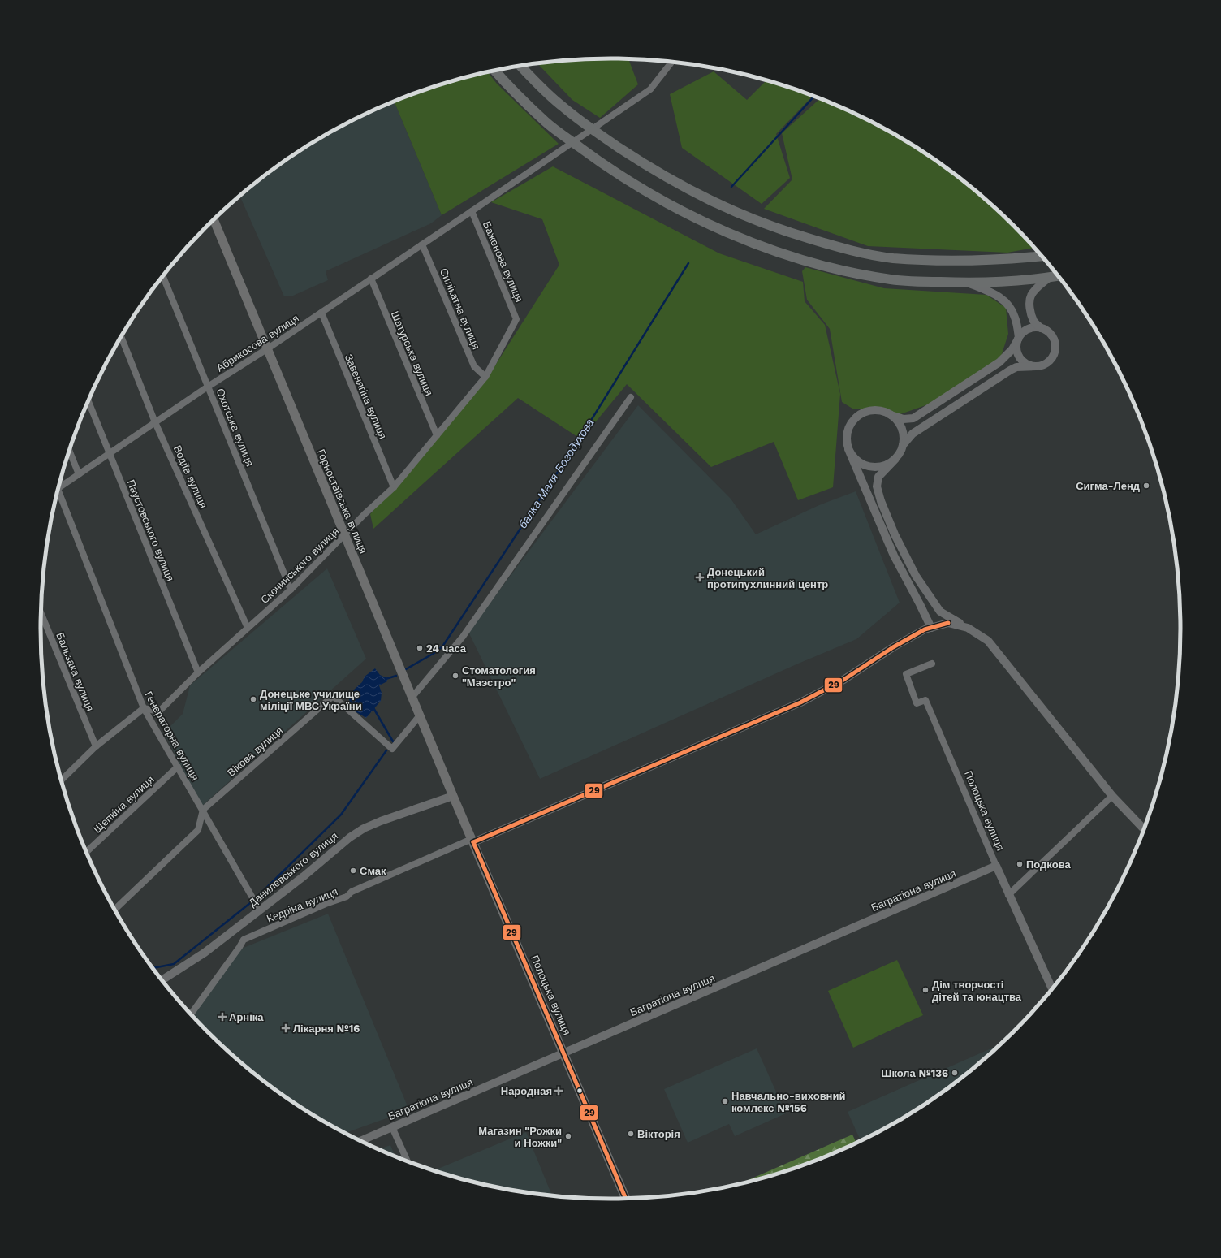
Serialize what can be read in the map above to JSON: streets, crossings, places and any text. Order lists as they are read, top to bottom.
{
  "streets": {
    "main road": ["Горностаївська вулиця", "Полоцька вулиця"],
    "street": [
      "Баженова вулиця",
      "Силікатна вулиця",
      "Абрикосова вулиця",
      "Шатурська вулиця",
      "Завенягіна вулиця",
      "Охотська вулиця",
      "Водіїв вулиця",
      "Паустовського вулиця",
      "Скочинського вулиця",
      "Бальзака вулиця",
      "Генераторна вулиця",
      "Вікова вулиця",
      "Щепкіна вулиця",
      "Данилевського вулиця",
      "Багратіона вулиця",
      "Кедріна вулиця"
    ]
  },
  "crossings": [
    ["Баженова вулиця", "Абрикосова вулиця"],
    ["Баженова вулиця", "Скочинського вулиця"],
    ["Силікатна вулиця", "Абрикосова вулиця"],
    ["Силікатна вулиця", "Скочинського вулиця"],
    ["Абрикосова вулиця", "Шатурська вулиця"],
    ["Абрикосова вулиця", "Завенягіна вулиця"],
    ["Абрикосова вулиця", "Охотська вулиця"],
    ["Абрикосова вулиця", "Водіїв вулиця"],
    ["Абрикосова вулиця", "Горностаївська вулиця"],
    ["Абрикосова вулиця", "Паустовського вулиця"],
    ["Шатурська вулиця", "Скочинського вулиця"],
    ["Завенягіна вулиця", "Скочинського вулиця"],
    ["Охотська вулиця", "Скочинського вулиця"],
    ["Водіїв вулиця", "Скочинського вулиця"],
    ["Горностаївська вулиця", "Скочинського вулиця"],
    ["Горностаївська вулиця", "Вікова вулиця"],
    ["Горностаївська вулиця", "Полоцька вулиця"],
    ["Горностаївська вулиця", "Данилевського вулиця"],
    ["Паустовського вулиця", "Скочинського вулиця"],
    ["Скочинського вулиця", "Генераторна вулиця"],
    ["Генераторна вулиця", "Вікова вулиця"],
    ["Генераторна вулиця", "Щепкіна вулиця"],
    ["Генераторна вулиця", "Данилевського вулиця"],
    ["Полоцька вулиця", "Данилевського вулиця"],
    ["Полоцька вулиця", "Багратіона вулиця"],
    ["Полоцька вулиця", "Кедріна вулиця"]
  ],
  "water": ["балка Маля Богодухова"],
  "places": {
    "other": [
      "Сигма-Ленд",
      "24 часа",
      "Стоматология \"Маэстро\"",
      "Донецьке училище міліції МВС України",
      "Подкова",
      "Смак",
      "Дім творчості дітей та юнацтва",
      "Школа №136",
      "Навчально-виховний комлекс №156",
      "Вікторія",
      "Магазин \"Рожки и Ножки\""
    ],
    "health": [
      "Донецький протипухлинний центр",
      "Арніка",
      "Лікарня №16",
      "Народная"
    ]
  },
  "lines": ["transit line 29"]
}
